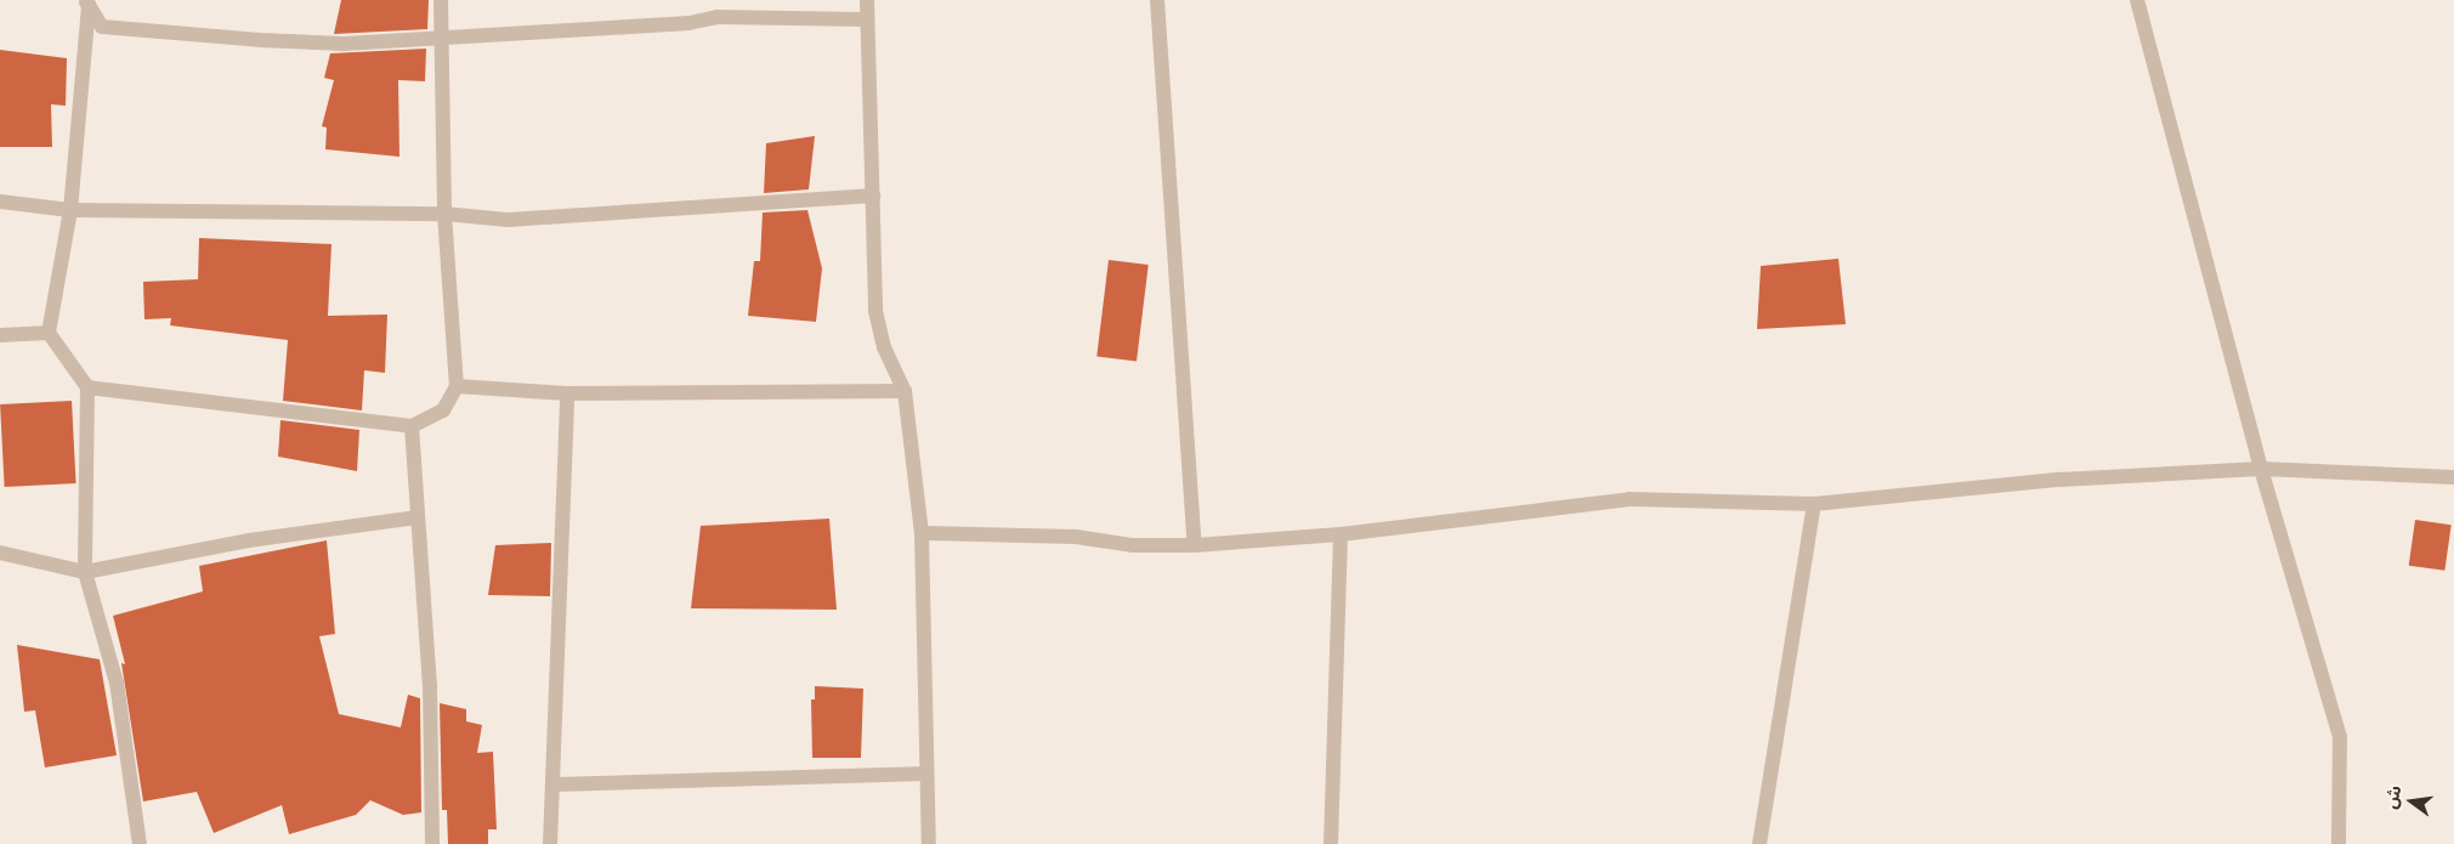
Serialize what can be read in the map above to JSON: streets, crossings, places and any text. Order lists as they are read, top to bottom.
{
  "north": "left"
}
